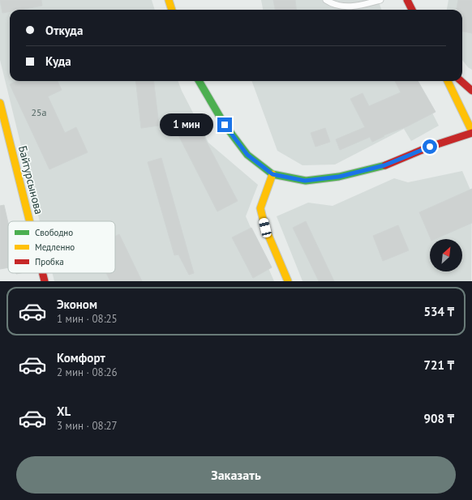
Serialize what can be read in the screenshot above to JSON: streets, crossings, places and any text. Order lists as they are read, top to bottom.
{
  "streets": {
    "street": ["Байтурсынова"]
  },
  "house_numbers": ["25а"],
  "legend": ["Свободно", "Медленно", "Пробка"],
  "north": "top right",
  "page": {
    "banner": ["Откуда", "Куда"],
    "bubble": "1 мин",
    "list": [
      {
        "name": "Эконом",
        "note": "1 мин · 08:25",
        "value": "534 ₸"
      },
      {
        "name": "Комфорт",
        "note": "2 мин · 08:26",
        "value": "721 ₸"
      },
      {
        "name": "XL",
        "note": "3 мин · 08:27",
        "value": "908 ₸"
      }
    ],
    "buttons": "Заказать"
  }
}
